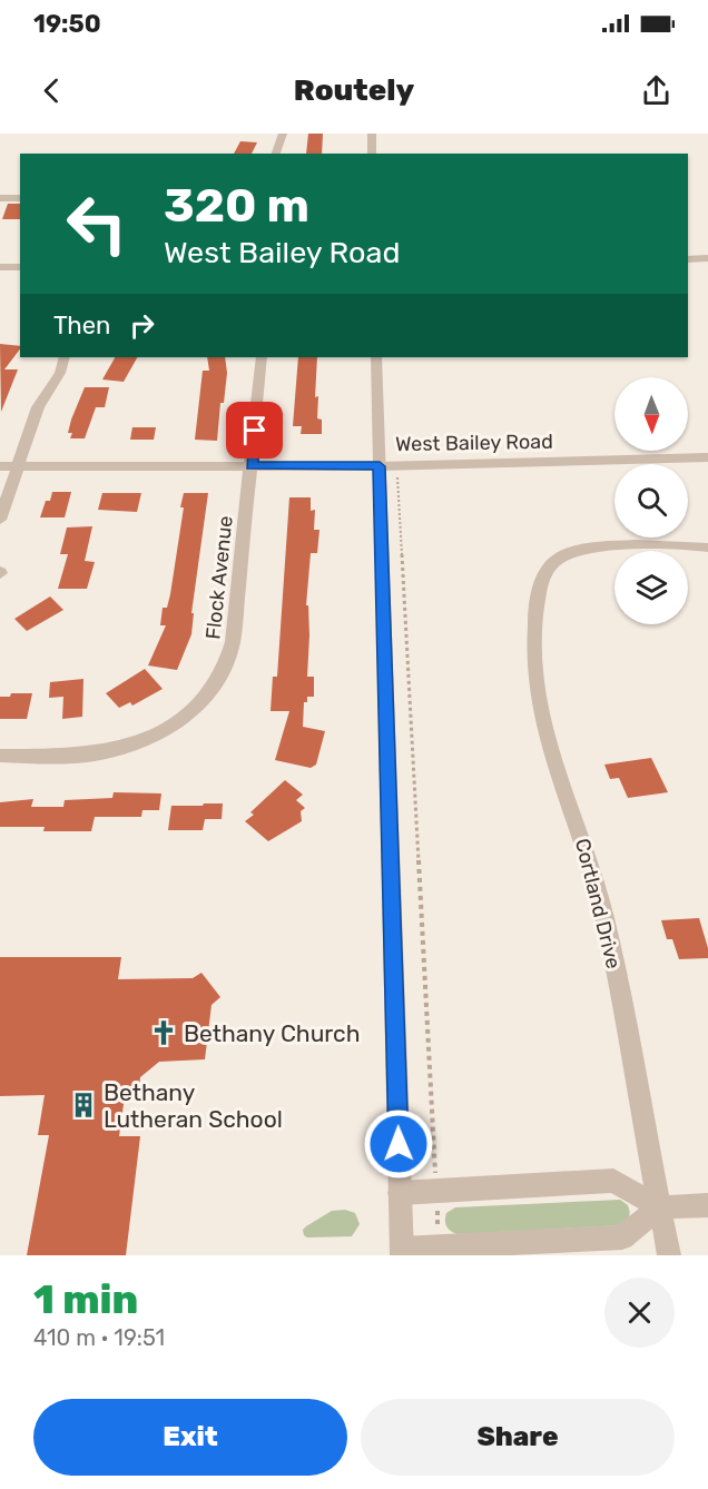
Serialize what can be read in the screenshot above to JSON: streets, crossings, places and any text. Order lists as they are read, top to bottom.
{
  "streets": {
    "street": ["West Bailey Road", "Flock Avenue", "Cortland Drive"]
  },
  "crossings": [
    ["West Bailey Road", "Flock Avenue"]
  ],
  "places": {
    "church": ["Bethany Church"],
    "building": ["Bethany Lutheran School"]
  },
  "north": "bottom",
  "page": {
    "status": "19:50",
    "header": "Routely",
    "turn": ["320 m", "West Bailey Road"],
    "then": "Then",
    "heading": ["1 min", "410 m · 19:51"],
    "buttons": ["Exit", "Share"]
  }
}
